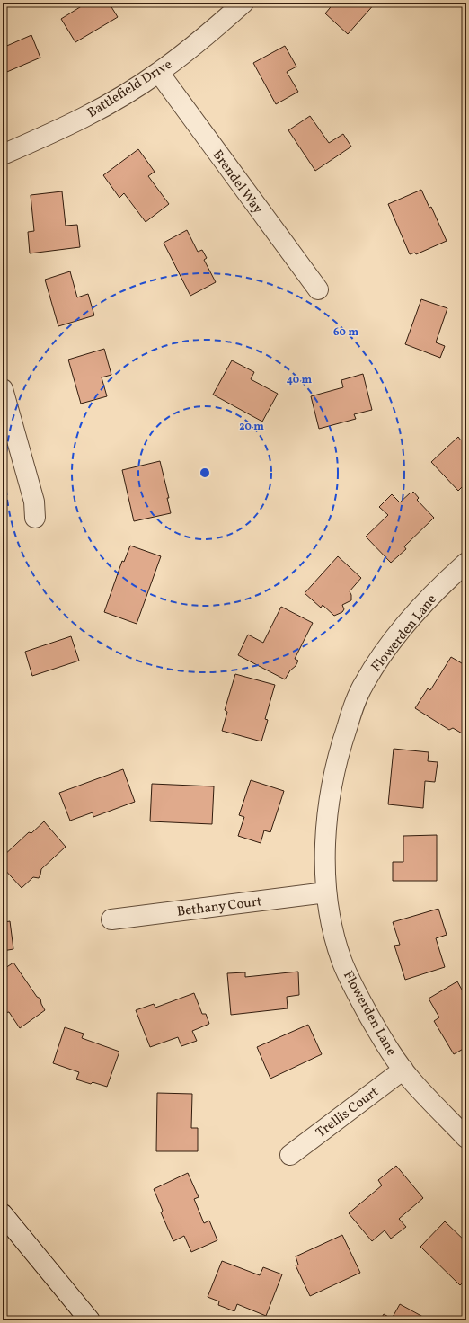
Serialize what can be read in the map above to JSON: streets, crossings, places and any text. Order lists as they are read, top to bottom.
{
  "streets": {
    "street": [
      "Battlefield Drive",
      "Brendel Way",
      "Flowerden Lane",
      "Bethany Court",
      "Trellis Court"
    ]
  },
  "crossings": [
    ["Battlefield Drive", "Brendel Way"],
    ["Flowerden Lane", "Bethany Court"],
    ["Flowerden Lane", "Trellis Court"]
  ],
  "rings": ["60 m", "40 m", "20 m"]
}
